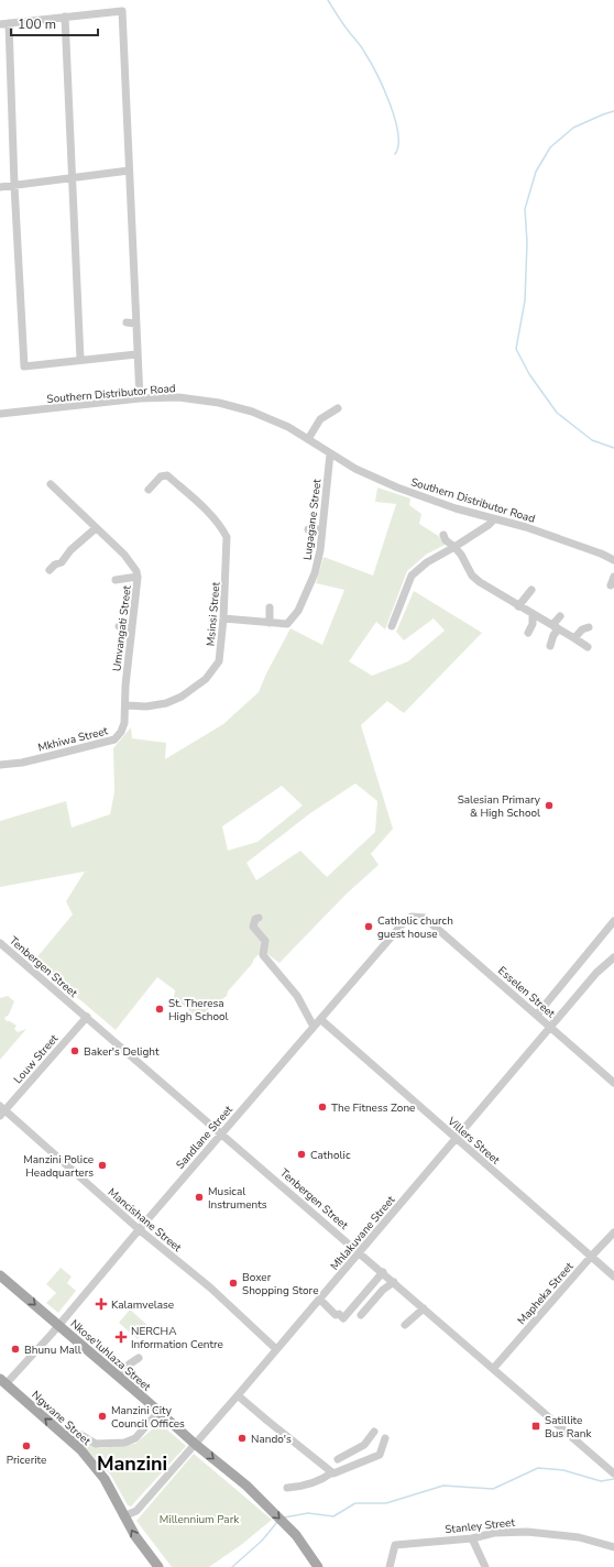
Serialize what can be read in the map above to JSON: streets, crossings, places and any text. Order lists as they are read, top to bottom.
{
  "streets": {
    "main road": ["Nkose'luhlaza Street", "Ngwane Street"],
    "street": [
      "Southern Distributor Road",
      "Lugagane Street",
      "Msinsi Street",
      "Umvangati Street",
      "Mkhiwa Street",
      "Tenbergen Street",
      "Esselen Street",
      "Louw Street",
      "Sandlane Street",
      "Villers Street",
      "Mancishane Street",
      "Mhlakuvane Street",
      "Mapheka Street",
      "Stanley Street"
    ]
  },
  "crossings": [
    ["Southern Distributor Road", "Lugagane Street"],
    ["Lugagane Street", "Msinsi Street"],
    ["Msinsi Street", "Umvangati Street"],
    ["Msinsi Street", "Mkhiwa Street"],
    ["Umvangati Street", "Mkhiwa Street"],
    ["Tenbergen Street", "Louw Street"],
    ["Tenbergen Street", "Sandlane Street"],
    ["Tenbergen Street", "Mhlakuvane Street"],
    ["Tenbergen Street", "Mapheka Street"],
    ["Esselen Street", "Sandlane Street"],
    ["Esselen Street", "Mhlakuvane Street"],
    ["Louw Street", "Mancishane Street"],
    ["Sandlane Street", "Villers Street"],
    ["Sandlane Street", "Mancishane Street"],
    ["Sandlane Street", "Nkose'luhlaza Street"],
    ["Sandlane Street", "Ngwane Street"],
    ["Villers Street", "Mhlakuvane Street"],
    ["Villers Street", "Mapheka Street"],
    ["Mancishane Street", "Mhlakuvane Street"],
    ["Mhlakuvane Street", "Nkose'luhlaza Street"],
    ["Mhlakuvane Street", "Ngwane Street"]
  ],
  "one_way": ["Nkose'luhlaza Street", "Ngwane Street"],
  "districts": ["Manzini"],
  "parks": ["Millennium Park"],
  "places": {
    "other": [
      "Salesian Primary & High School",
      "Catholic church guest house",
      "St. Theresa High School",
      "Baker's Delight",
      "The Fitness Zone",
      "Catholic",
      "Manzini Police Headquarters",
      "Musical Instruments",
      "Boxer Shopping Store",
      "Bhunu Mall",
      "Manzini City Council Offices",
      "Nando's",
      "Pricerite"
    ],
    "health": ["Kalamvelase", "NERCHA Information Centre"],
    "transit": ["Satillite Bus Rank"]
  },
  "scale_bar": "100 m"
}
